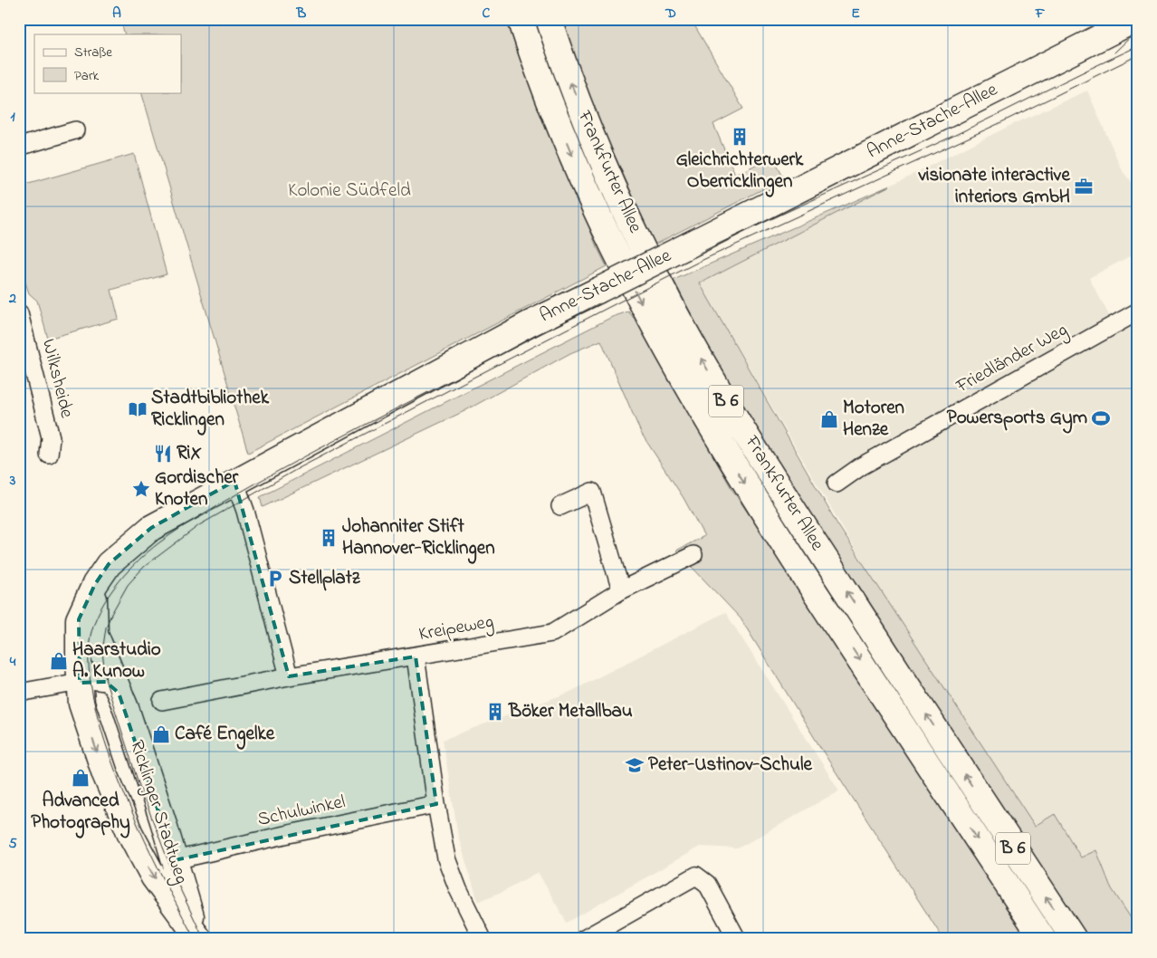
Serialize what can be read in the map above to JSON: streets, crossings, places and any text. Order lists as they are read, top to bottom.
{
  "streets": {
    "main road": [
      "Anne-Stache-Allee",
      "Frankfurter Allee",
      "B 6",
      "Ricklinger Stadtweg"
    ],
    "street": [
      "Friedländer Weg",
      "Wilksheide",
      "Kreipeweg",
      "Schulwinkel"
    ]
  },
  "crossings": [
    ["Anne-Stache-Allee", "Ricklinger Stadtweg"],
    ["Schulwinkel", "Ricklinger Stadtweg"]
  ],
  "parks": ["Kolonie Südfeld"],
  "places": {
    "building": ["Gleichrichterwerk Oberricklingen", "Johanniter Stift Hannover-Ricklingen", "Böker Metallbau"],
    "office": ["visionate interactive interiors GmbH"],
    "library": ["Stadtbibliothek Ricklingen"],
    "sports": ["Powersports Gym"],
    "shop": [
      "Motoren Henze",
      "Haarstudio A. Kunow",
      "Café Engelke",
      "Advanced Photography"
    ],
    "restaurant": ["RiX"],
    "place": ["Gordischer Knoten"],
    "parking": ["Stellplatz"],
    "school or university": ["Peter-Ustinov-Schule"]
  },
  "legend": ["Straße", "Park"],
  "grid": {
    "columns": [
      "A",
      "B",
      "C",
      "D",
      "E",
      "F"
    ],
    "rows": [
      "1",
      "2",
      "3",
      "4",
      "5"
    ]
  }
}
